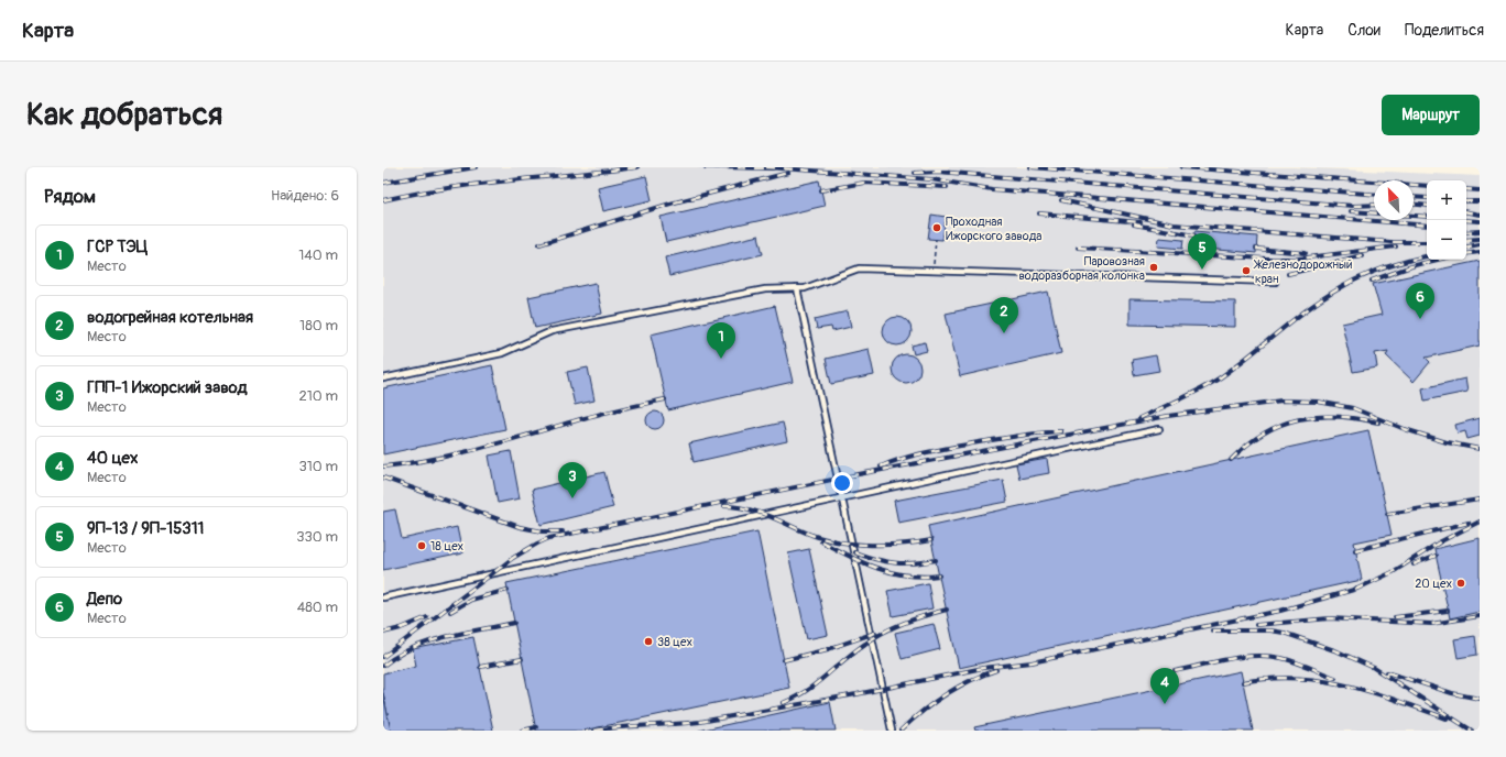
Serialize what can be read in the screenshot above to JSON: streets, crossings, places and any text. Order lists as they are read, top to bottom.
{
  "places": [
    "Проходная Ижорского завода",
    "Паровозная водоразборная колонка",
    "Железнодорожный кран",
    "18 цех",
    "20 цех",
    "38 цех"
  ],
  "north": "top left",
  "page": {
    "header": "Карта",
    "nav": ["Карта", "Слои", "Поделиться"],
    "buttons": "Маршрут",
    "title": "Как добраться",
    "heading": ["Рядом", "Найдено: 6"],
    "map_buttons": ["+", "−"],
    "list": [
      {
        "mark": "1",
        "name": "ГСР ТЭЦ",
        "note": "Место",
        "value": "140 m"
      },
      {
        "mark": "2",
        "name": "водогрейная котельная",
        "note": "Место",
        "value": "180 m"
      },
      {
        "mark": "3",
        "name": "ГПП-1 Ижорский завод",
        "note": "Место",
        "value": "210 m"
      },
      {
        "mark": "4",
        "name": "40 цех",
        "note": "Место",
        "value": "310 m"
      },
      {
        "mark": "5",
        "name": "9П-13 / 9П-15311",
        "note": "Место",
        "value": "330 m"
      },
      {
        "mark": "6",
        "name": "Депо",
        "note": "Место",
        "value": "480 m"
      }
    ],
    "pins": [
      "5",
      "6",
      "2",
      "1",
      "3",
      "4"
    ]
  }
}
